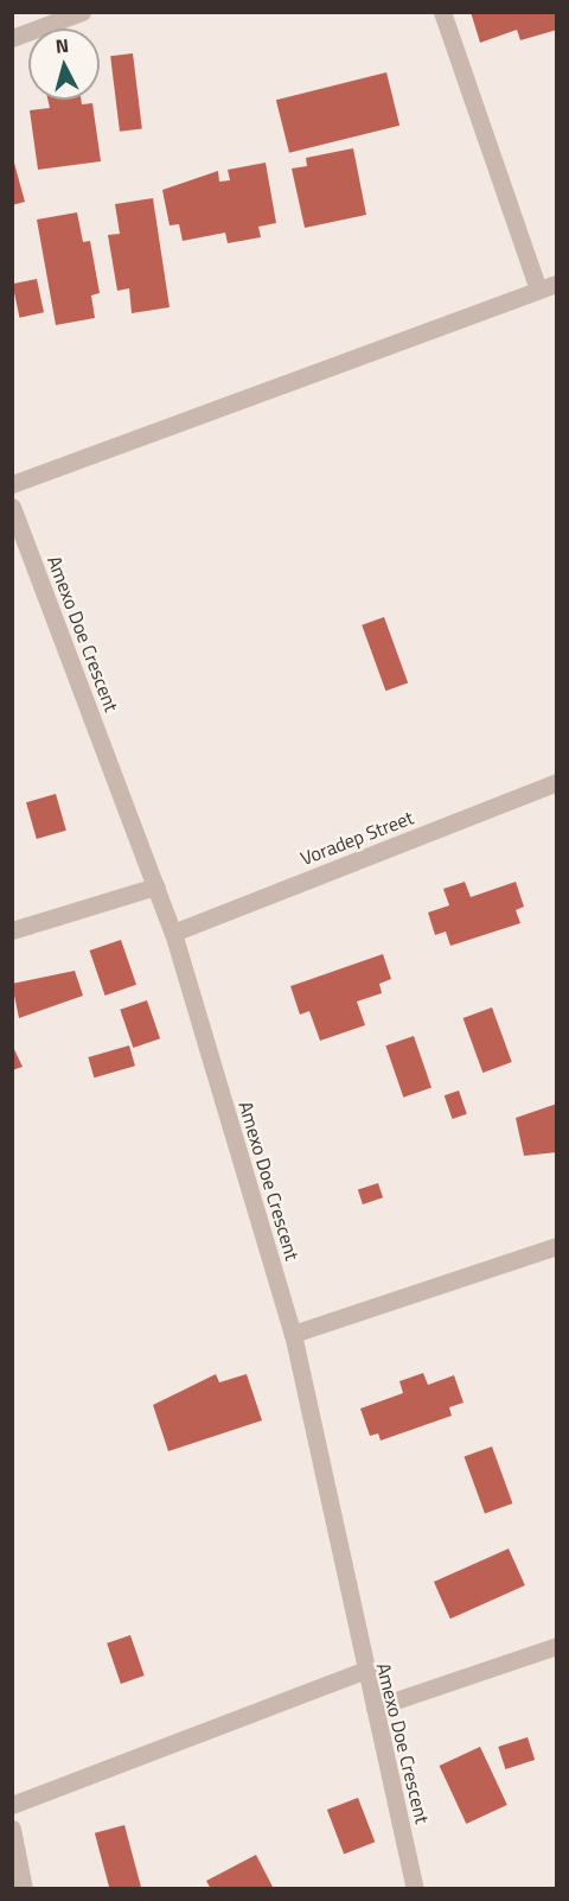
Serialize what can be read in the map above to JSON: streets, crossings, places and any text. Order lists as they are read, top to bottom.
{
  "streets": {
    "street": ["Amexo Doe Crescent", "Voradep Street"]
  },
  "crossings": [
    ["Amexo Doe Crescent", "Voradep Street"]
  ],
  "north": "top"
}
